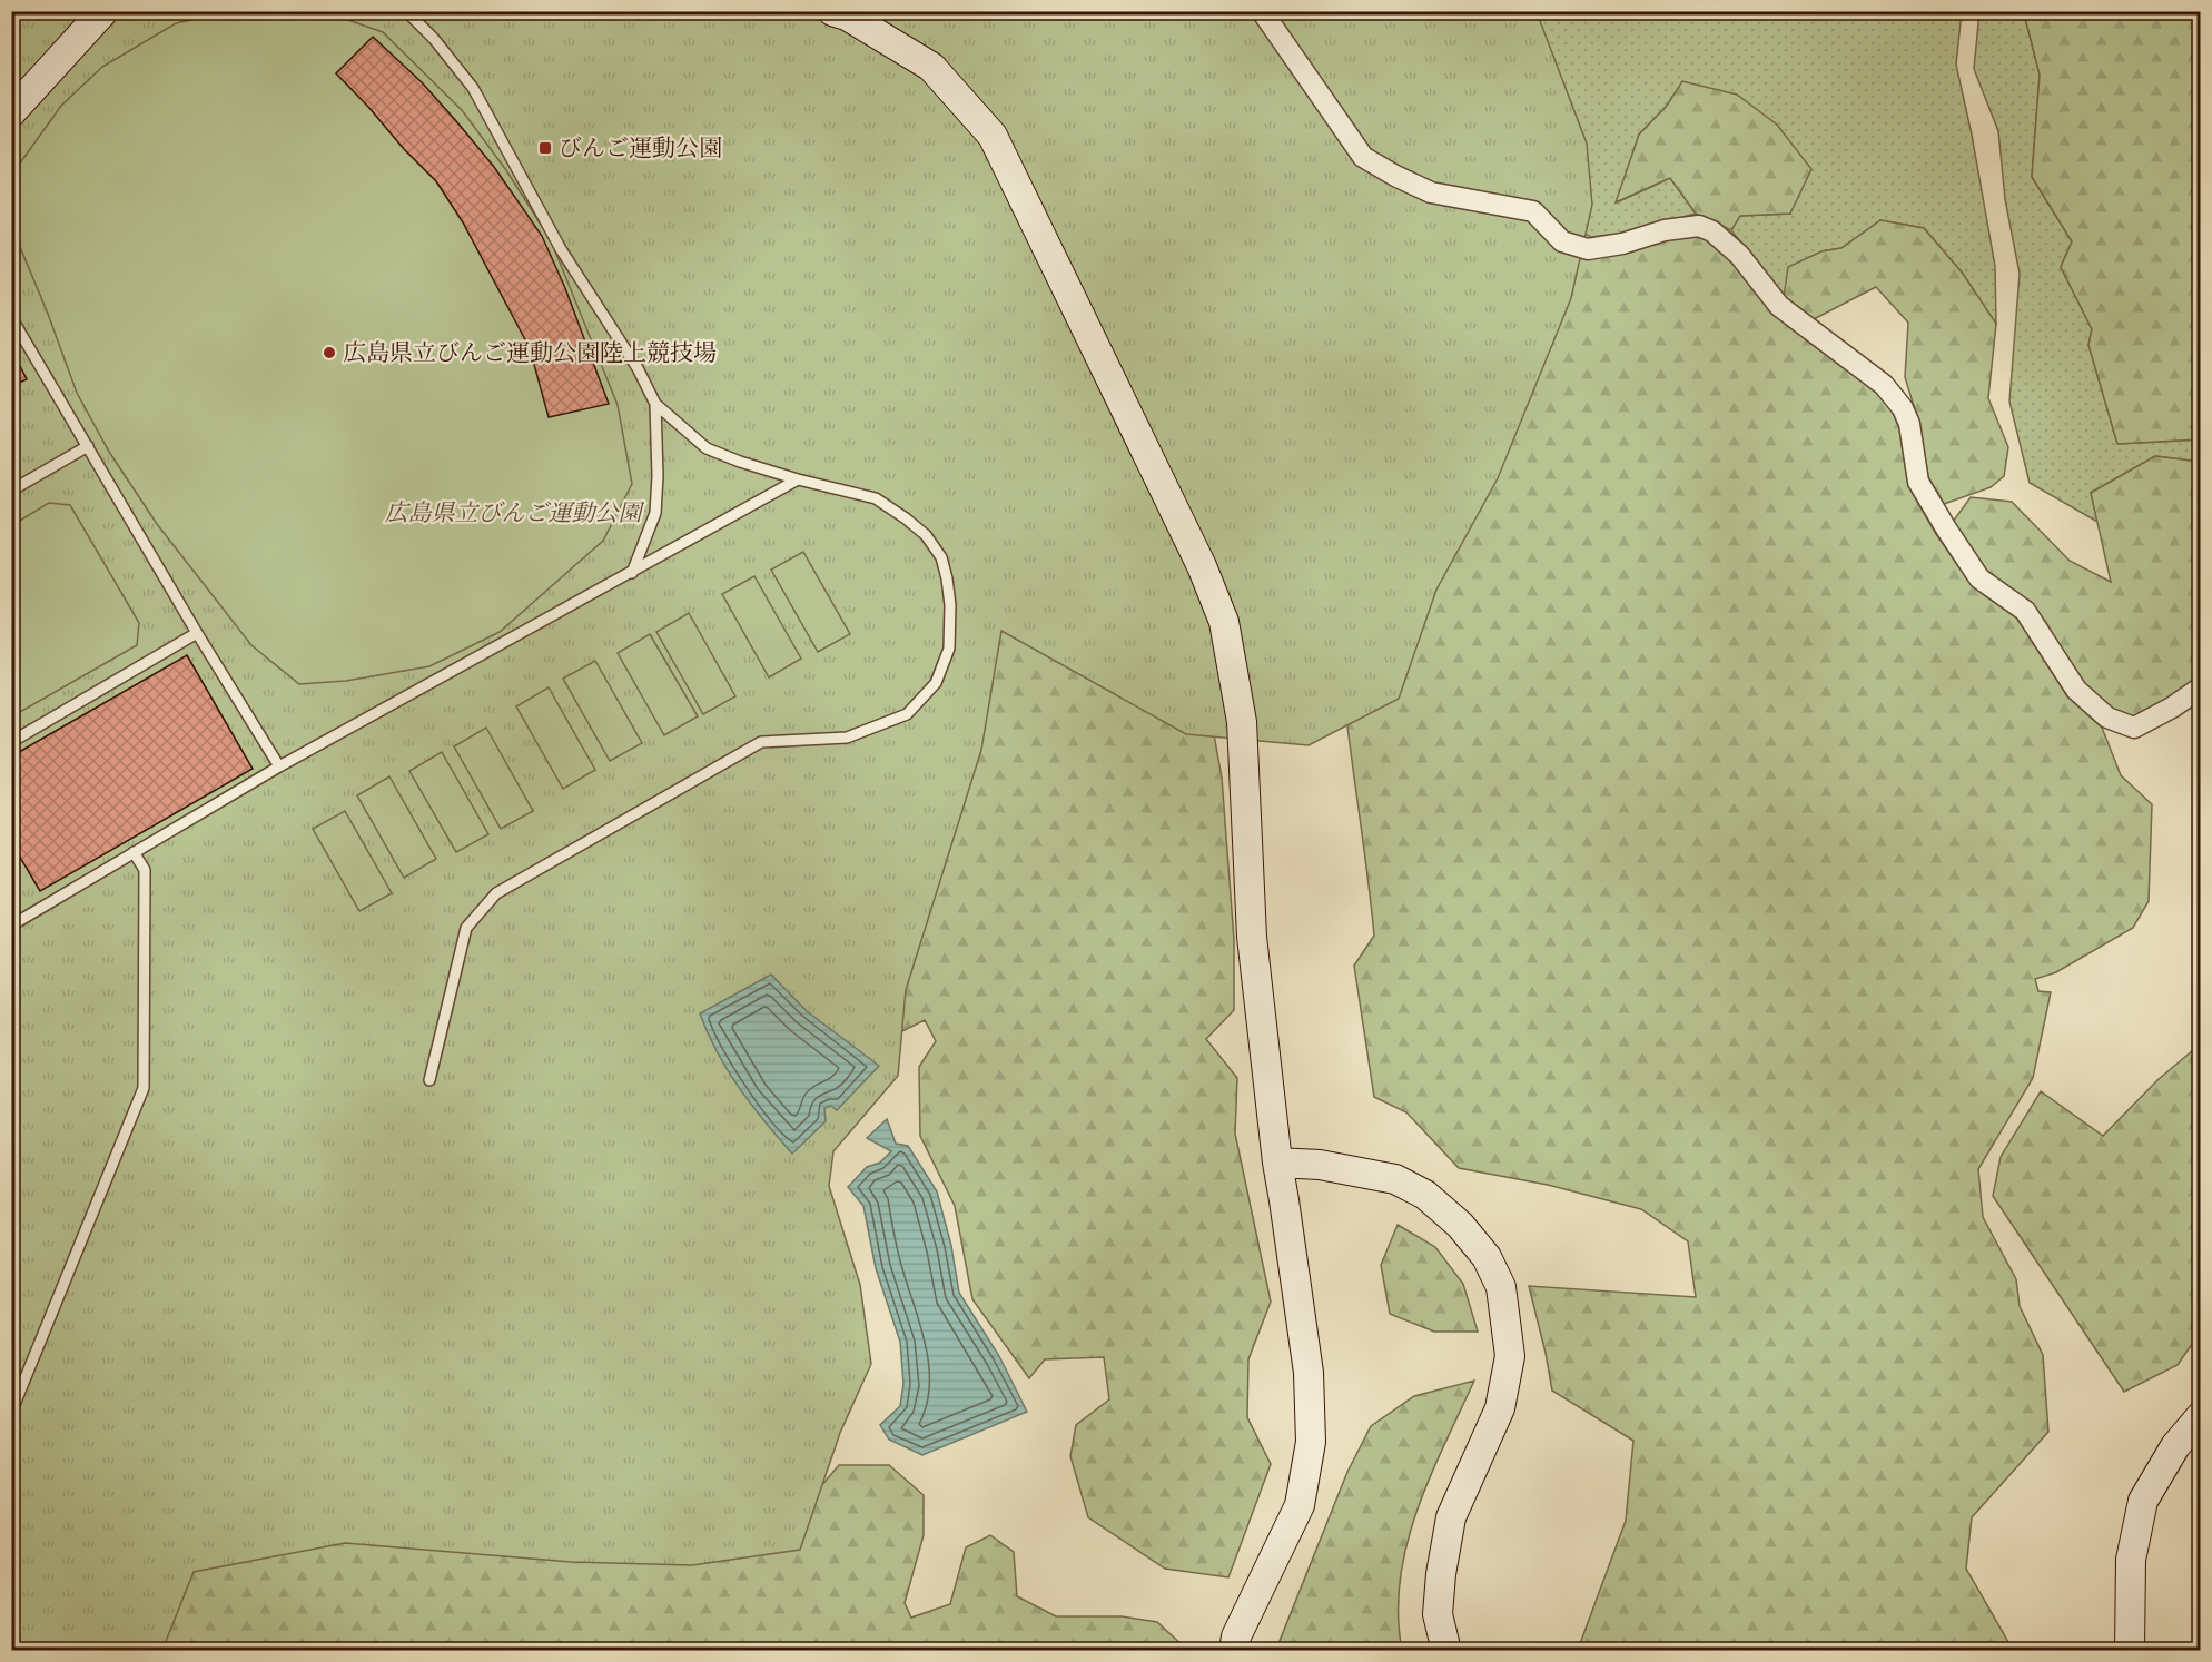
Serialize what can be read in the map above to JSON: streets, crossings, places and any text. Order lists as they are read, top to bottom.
{
  "parks": ["広島県立びんご運動公園"],
  "places": {
    "transit": ["びんご運動公園"],
    "other": ["広島県立びんご運動公園陸上競技場"]
  }
}
